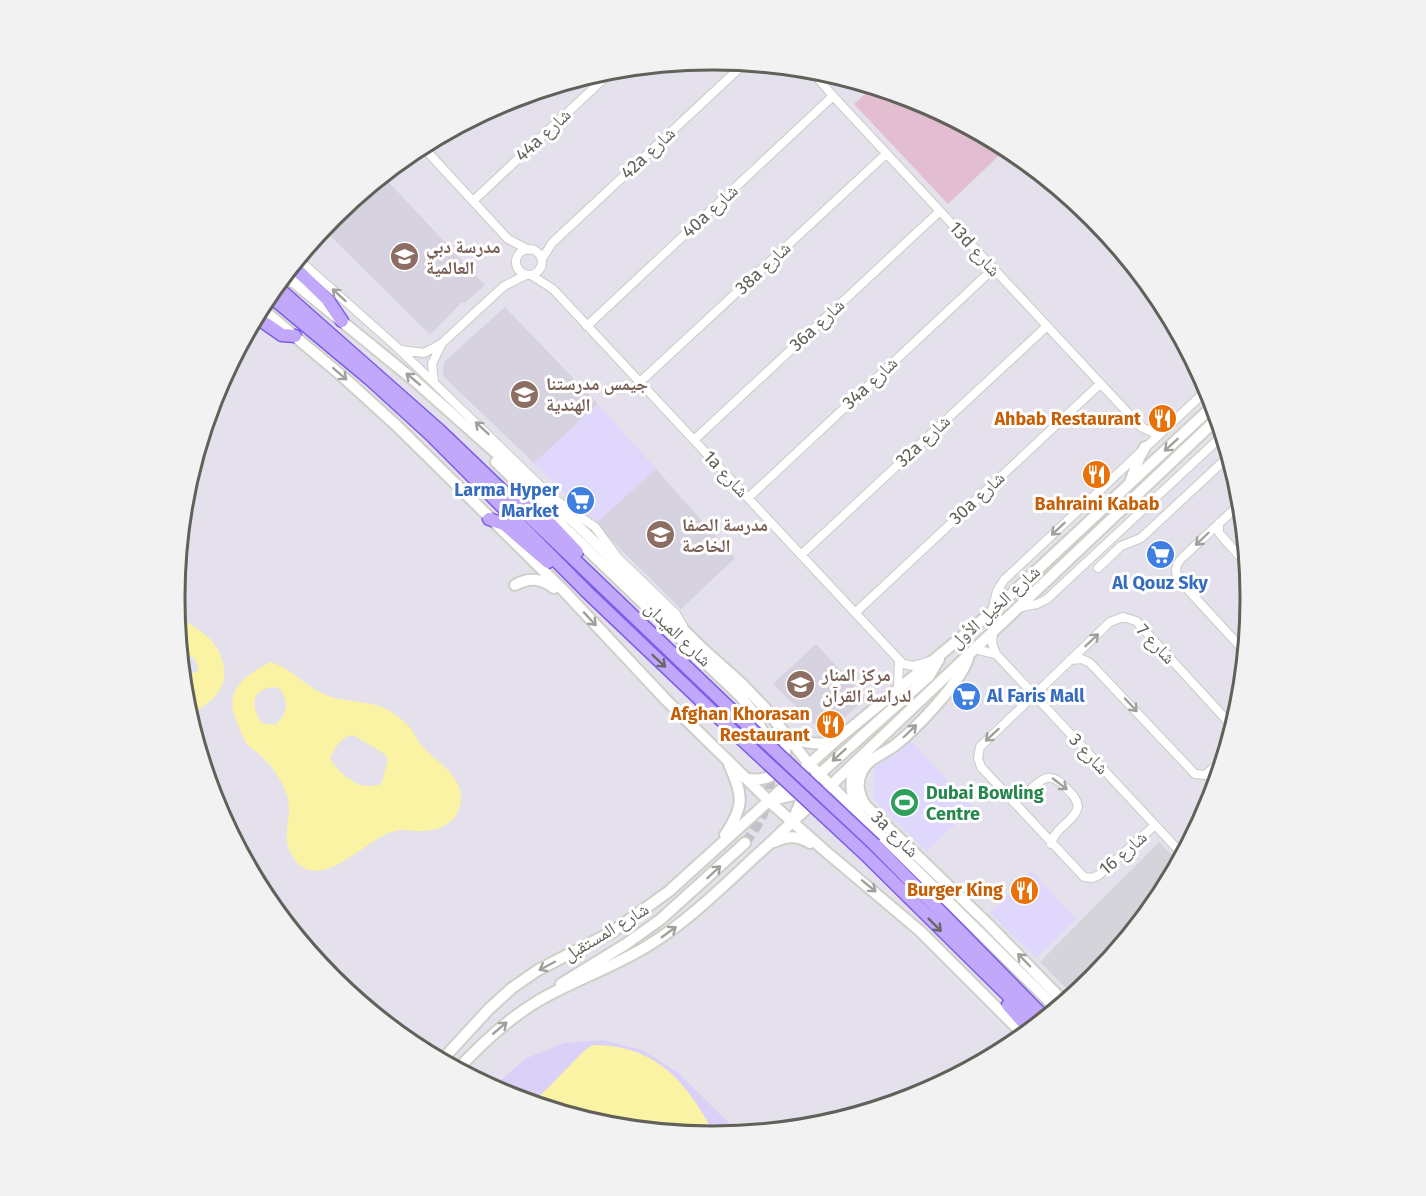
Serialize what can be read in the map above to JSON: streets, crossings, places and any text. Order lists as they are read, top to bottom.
{
  "streets": {
    "main road": [
      "شارع الخيل الأول",
      "شارع الميدان",
      "3a شارع",
      "شارع المستقبل"
    ],
    "street": [
      "44a شارع",
      "42a شارع",
      "40a شارع",
      "13d شارع",
      "38a شارع",
      "36a شارع",
      "34a شارع",
      "32a شارع",
      "1a شارع",
      "30a شارع",
      "شارع 7",
      "شارع 3",
      "شارع 16"
    ]
  },
  "crossings": [
    ["42a شارع", "1a شارع"],
    ["40a شارع", "13d شارع"],
    ["40a شارع", "1a شارع"],
    ["13d شارع", "38a شارع"],
    ["13d شارع", "36a شارع"],
    ["13d شارع", "34a شارع"],
    ["13d شارع", "32a شارع"],
    ["13d شارع", "30a شارع"],
    ["38a شارع", "1a شارع"],
    ["36a شارع", "1a شارع"],
    ["34a شارع", "1a شارع"],
    ["32a شارع", "1a شارع"],
    ["1a شارع", "30a شارع"],
    ["شارع الخيل الأول", "3a شارع"],
    ["شارع الخيل الأول", "شارع المستقبل"],
    ["شارع 7", "شارع 3"],
    ["شارع 7", "شارع 16"],
    ["شارع 3", "شارع 16"]
  ],
  "places": {
    "school or university": [
      "مدرسة دبي العالمية",
      "جيمس مدرستنا الهندية",
      "مدرسة الصفا الخاصة",
      "مركز المنار لدراسة القرآن"
    ],
    "restaurant": [
      "Ahbab Restaurant",
      "Bahraini Kabab",
      "Afghan Khorasan Restaurant",
      "Burger King"
    ],
    "supermarket": ["Larma Hyper Market", "Al Qouz Sky", "Al Faris Mall"],
    "sports": ["Dubai Bowling Centre"]
  }
}
